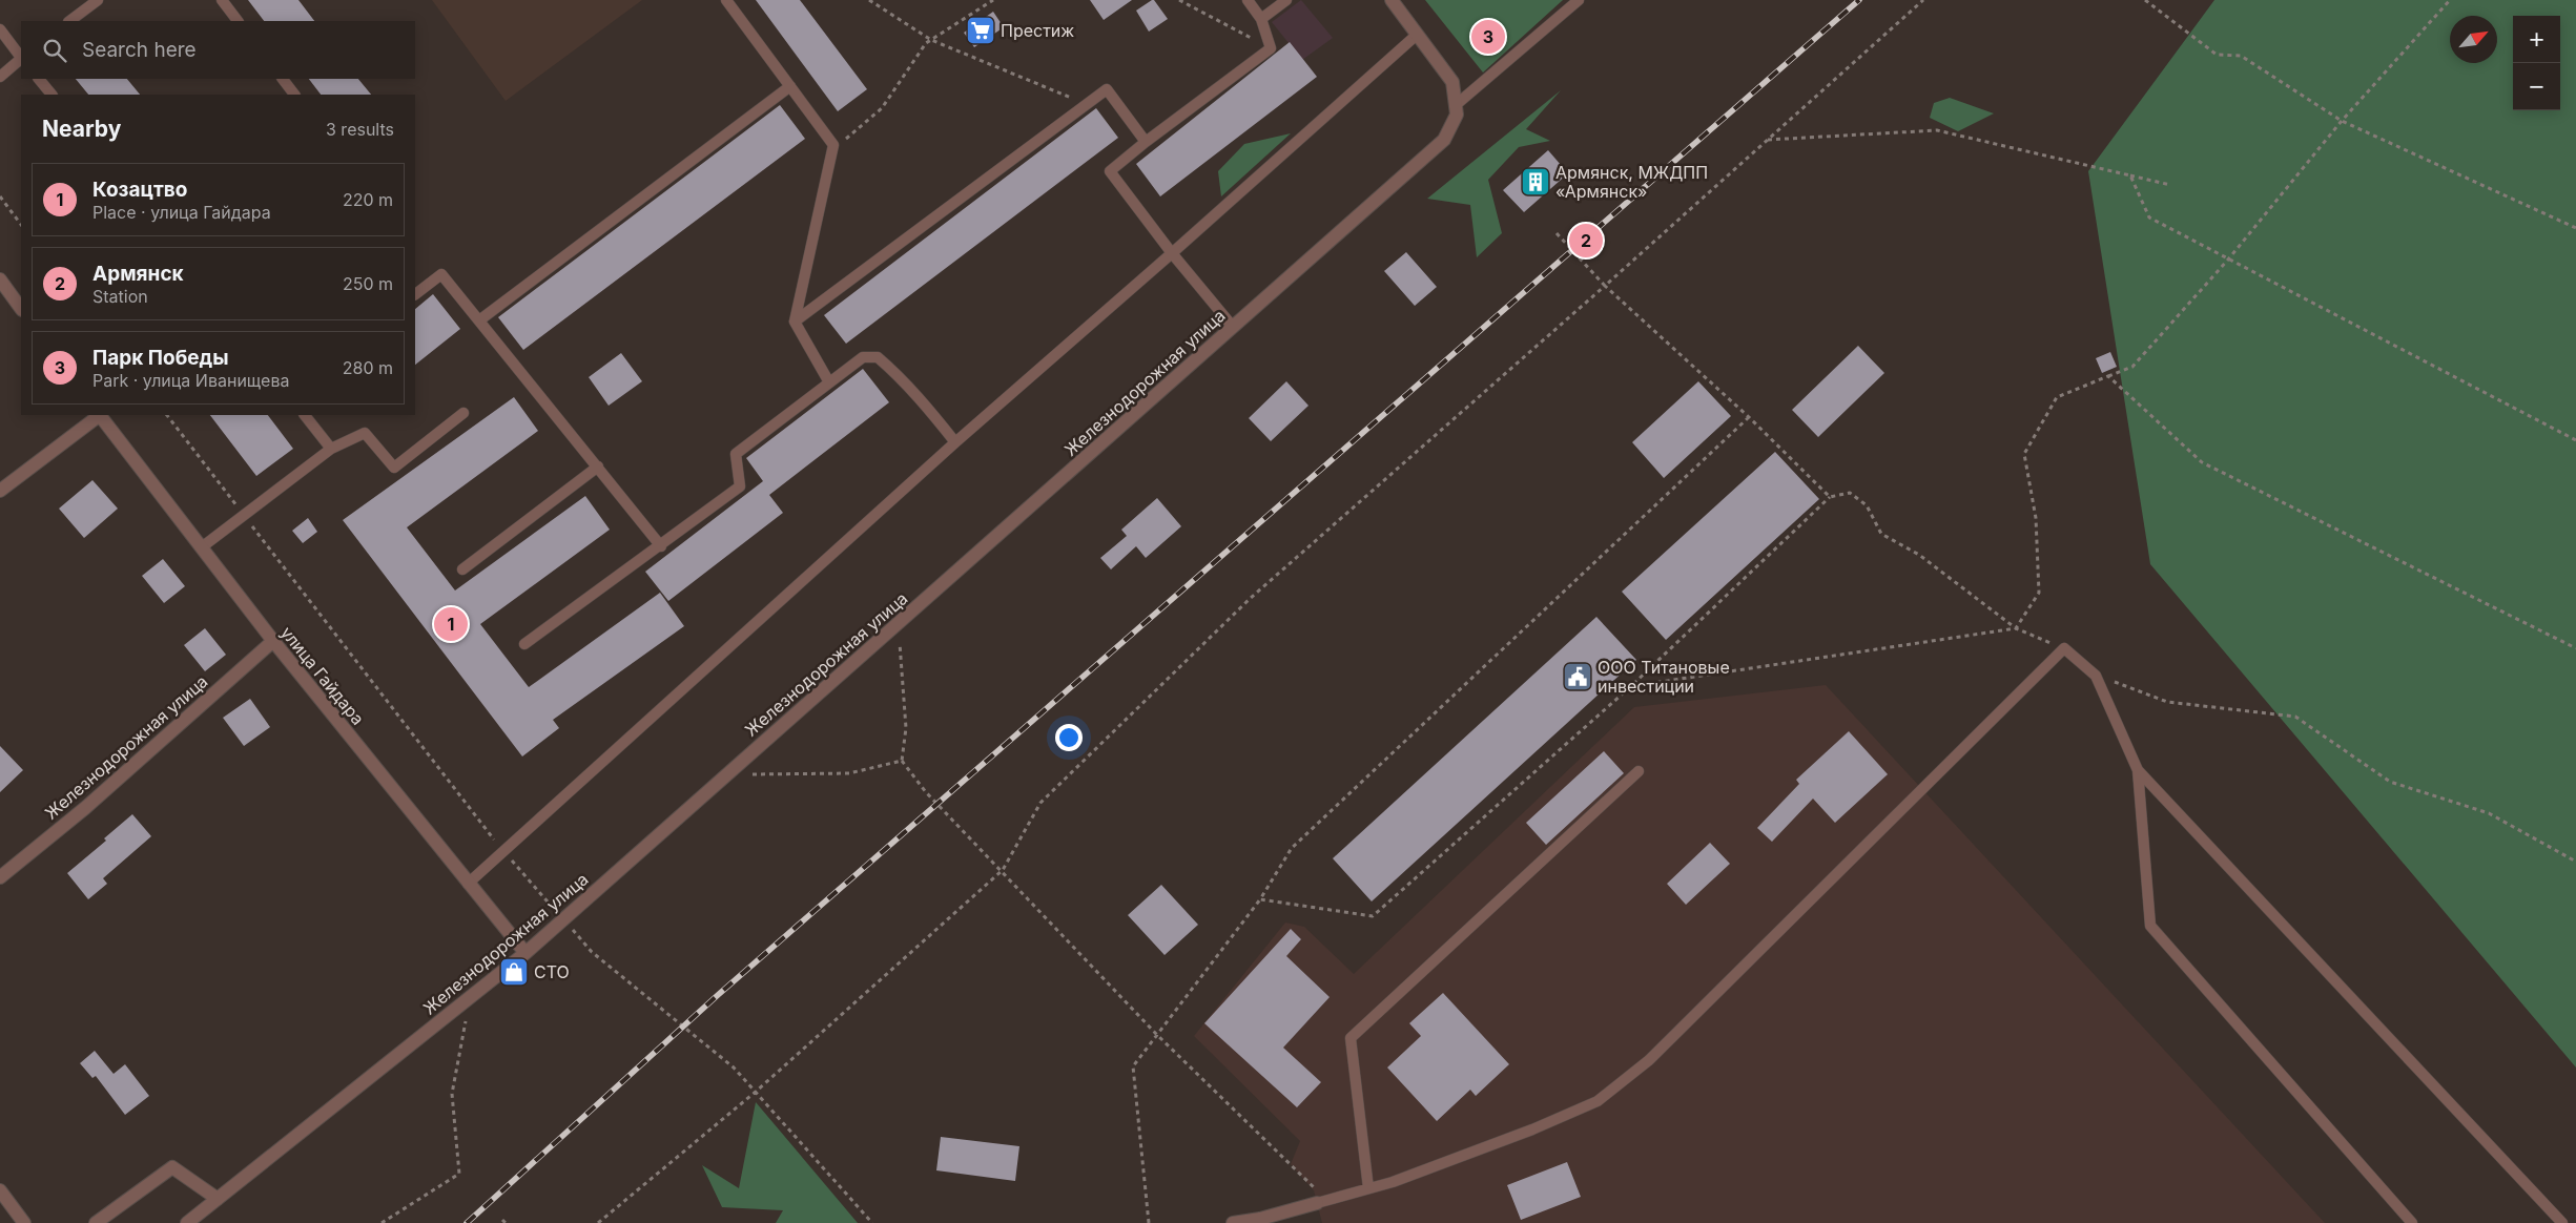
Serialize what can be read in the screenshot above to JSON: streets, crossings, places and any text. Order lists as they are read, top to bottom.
{
  "streets": {
    "street": ["Железнодорожная улица", "улица Гайдара"]
  },
  "crossings": [
    ["Железнодорожная улица", "улица Гайдара"]
  ],
  "places": {
    "supermarket": ["Престиж"],
    "building": ["Армянск, МЖДПП «Армянск»"],
    "public building": ["ООО Титановые инвестиции"],
    "shop": ["СТО"]
  },
  "north": "top right",
  "page": {
    "map_buttons": ["+", "−"],
    "pins": ["3", "2", "1"],
    "search": "Search here",
    "heading": ["Nearby", "3 results"],
    "list": [
      {
        "mark": "1",
        "name": "Козацтво",
        "note": "Place · улица Гайдара",
        "value": "220 m"
      },
      {
        "mark": "2",
        "name": "Армянск",
        "note": "Station",
        "value": "250 m"
      },
      {
        "mark": "3",
        "name": "Парк Победы",
        "note": "Park · улица Иванищева",
        "value": "280 m"
      }
    ]
  }
}
